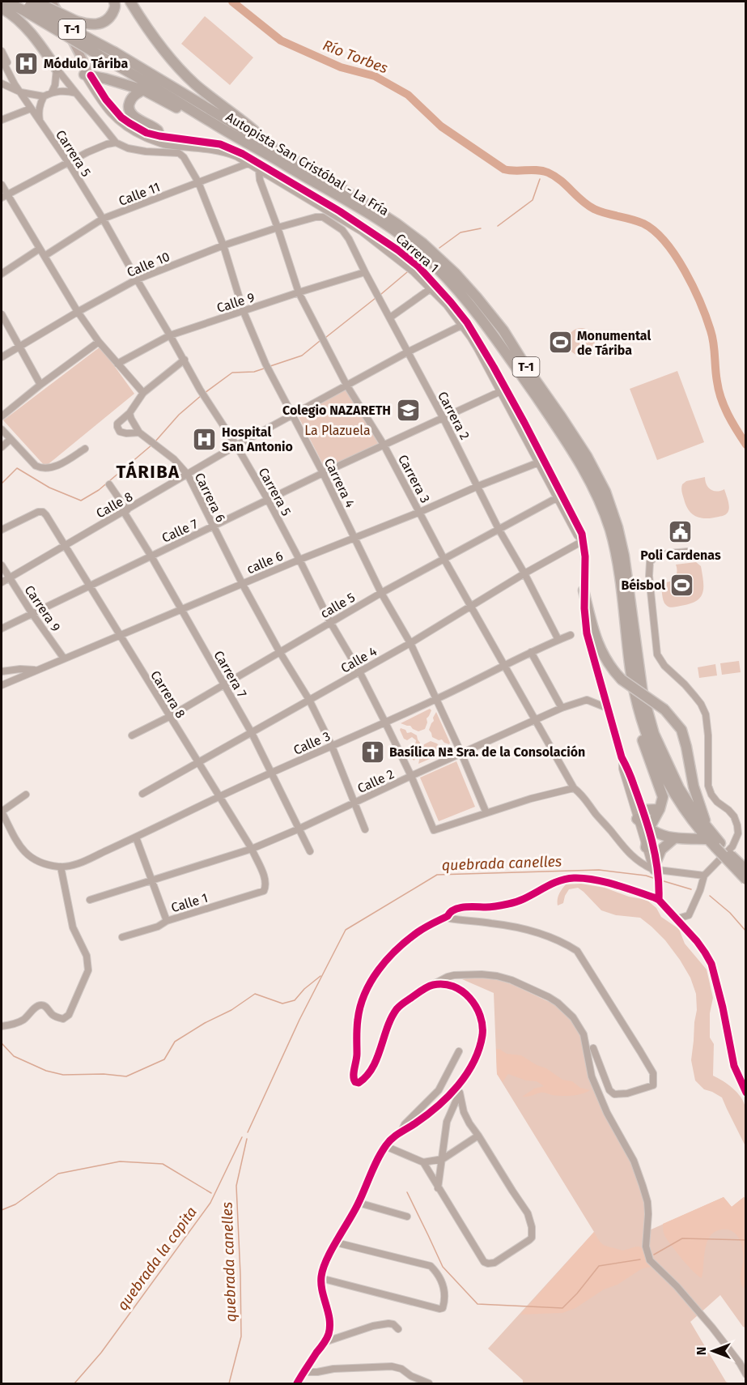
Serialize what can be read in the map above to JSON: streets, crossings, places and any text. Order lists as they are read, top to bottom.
{
  "streets": {
    "highway": ["T-1", "Autopista San Cristóbal - La Fría"],
    "main road": ["Carrera 1"],
    "street": [
      "Carrera 5",
      "Calle 11",
      "Calle 10",
      "Calle 9",
      "Carrera 2",
      "Carrera 3",
      "Carrera 4",
      "Carrera 6",
      "Calle 8",
      "Calle 7",
      "calle 6",
      "calle 5",
      "Carrera 9",
      "Calle 4",
      "Carrera 7",
      "Carrera 8",
      "Calle 3",
      "Calle 2",
      "Calle 1"
    ]
  },
  "crossings": [
    ["Carrera 5", "Calle 11"],
    ["Carrera 5", "Calle 10"],
    ["Carrera 5", "Calle 9"],
    ["Carrera 5", "Carrera 4"],
    ["Carrera 5", "Calle 8"],
    ["Carrera 5", "Calle 7"],
    ["Carrera 5", "calle 6"],
    ["Carrera 5", "calle 5"],
    ["Carrera 5", "Calle 4"],
    ["Carrera 5", "Calle 3"],
    ["Carrera 5", "Calle 2"],
    ["Calle 11", "Carrera 1"],
    ["Calle 11", "Carrera 4"],
    ["Carrera 1", "Carrera 3"],
    ["Carrera 1", "Calle 8"],
    ["Carrera 1", "Calle 7"],
    ["Carrera 1", "calle 6"],
    ["Carrera 1", "calle 5"],
    ["Carrera 1", "Calle 4"],
    ["Carrera 1", "Calle 2"],
    ["Calle 10", "Carrera 2"],
    ["Calle 10", "Carrera 3"],
    ["Calle 10", "Carrera 4"],
    ["Calle 9", "Carrera 2"],
    ["Calle 9", "Carrera 3"],
    ["Calle 9", "Carrera 4"],
    ["Carrera 2", "Calle 8"],
    ["Carrera 2", "Calle 7"],
    ["Carrera 2", "calle 6"],
    ["Carrera 2", "calle 5"],
    ["Carrera 2", "Calle 4"],
    ["Carrera 2", "Calle 3"],
    ["Carrera 3", "Calle 8"],
    ["Carrera 3", "Calle 7"],
    ["Carrera 3", "calle 6"],
    ["Carrera 3", "calle 5"],
    ["Carrera 3", "Calle 4"],
    ["Carrera 3", "Calle 3"],
    ["Carrera 3", "Calle 2"],
    ["Carrera 4", "Calle 8"],
    ["Carrera 4", "Calle 7"],
    ["Carrera 4", "calle 6"],
    ["Carrera 4", "calle 5"],
    ["Carrera 4", "Calle 4"],
    ["Carrera 4", "Calle 3"],
    ["Carrera 4", "Calle 2"],
    ["Carrera 6", "Calle 8"],
    ["Carrera 6", "Calle 7"],
    ["Carrera 6", "calle 6"],
    ["Carrera 6", "calle 5"],
    ["Carrera 6", "Calle 4"],
    ["Carrera 6", "Calle 3"],
    ["Carrera 6", "Calle 2"],
    ["Calle 8", "Carrera 9"],
    ["Calle 8", "Carrera 7"],
    ["Calle 8", "Carrera 8"],
    ["Calle 7", "Carrera 9"],
    ["Calle 7", "Carrera 7"],
    ["Calle 7", "Carrera 8"],
    ["calle 6", "Carrera 9"],
    ["calle 6", "Carrera 7"],
    ["calle 6", "Carrera 8"],
    ["calle 5", "Carrera 7"],
    ["calle 5", "Carrera 8"],
    ["Calle 4", "Carrera 7"],
    ["Calle 4", "Carrera 8"],
    ["Carrera 7", "Calle 3"],
    ["Carrera 7", "Calle 2"],
    ["Carrera 8", "Calle 3"],
    ["Carrera 8", "Calle 2"],
    ["Carrera 8", "Calle 1"]
  ],
  "districts": ["TÁRIBA"],
  "water": ["Río Torbes", "quebrada canelles", "quebrada la copita"],
  "parks": ["La Plazuela"],
  "places": {
    "hospital": ["Módulo Táriba", "Hospital San Antonio"],
    "sports": ["Monumental de Táriba", "Béisbol"],
    "school or university": ["Colegio NAZARETH"],
    "public building": ["Poli Cardenas"],
    "church": ["Basílica Nª Sra. de la Consolación"]
  },
  "north": "left"
}
